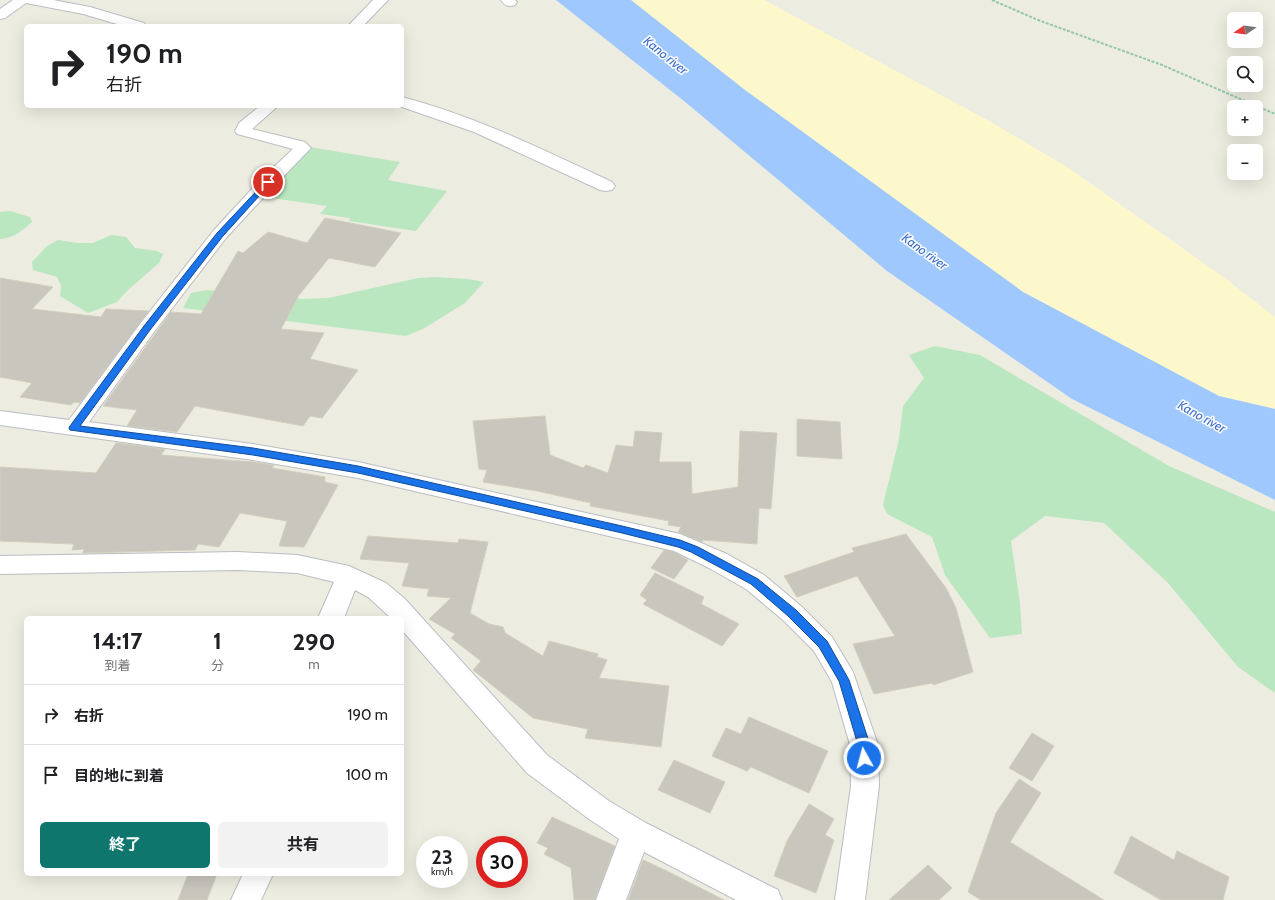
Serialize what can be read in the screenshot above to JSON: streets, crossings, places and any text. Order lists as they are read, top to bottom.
{
  "water": ["Kano river"],
  "north": "left",
  "page": {
    "map_buttons": ["+", "−"],
    "turn": ["190 m", "右折"],
    "eta": [
      "14:17",
      "到着",
      "1",
      "分",
      "290",
      "m"
    ],
    "list": [
      {
        "name": "右折",
        "value": "190 m"
      },
      {
        "name": "目的地に到着",
        "value": "100 m"
      }
    ],
    "buttons": ["終了", "共有"],
    "speed": "23 km/h",
    "limit": "30"
  }
}
